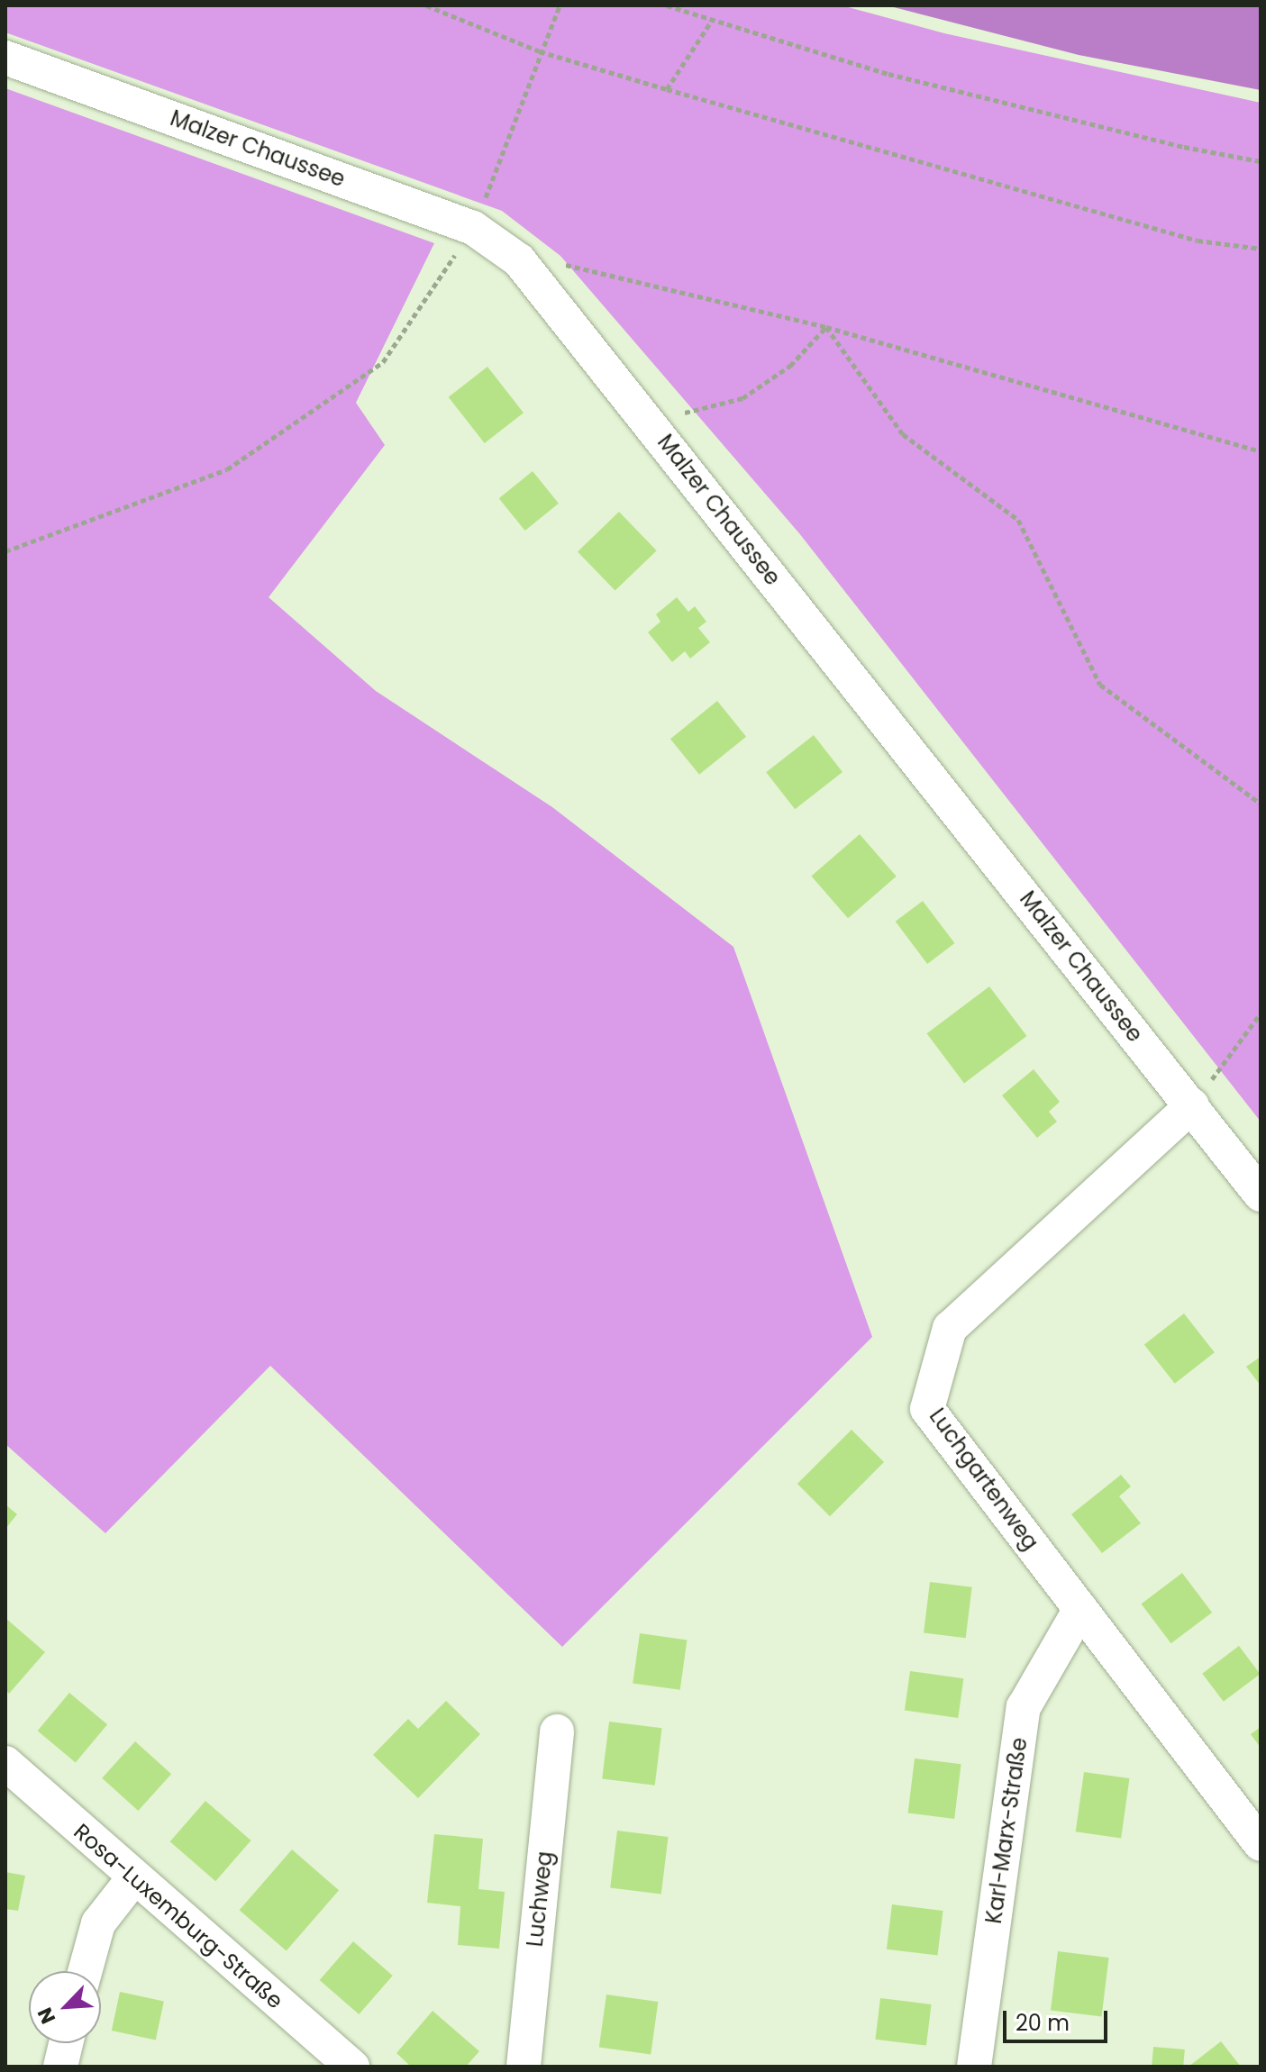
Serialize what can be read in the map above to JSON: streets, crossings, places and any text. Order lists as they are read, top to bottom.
{
  "streets": {
    "street": [
      "Malzer Chaussee",
      "Luchgartenweg",
      "Karl-Marx-Straße",
      "Luchweg",
      "Rosa-Luxemburg-Straße"
    ]
  },
  "crossings": [
    ["Malzer Chaussee", "Luchgartenweg"],
    ["Luchgartenweg", "Karl-Marx-Straße"]
  ],
  "scale_bar": "20 m",
  "north": "bottom left"
}
